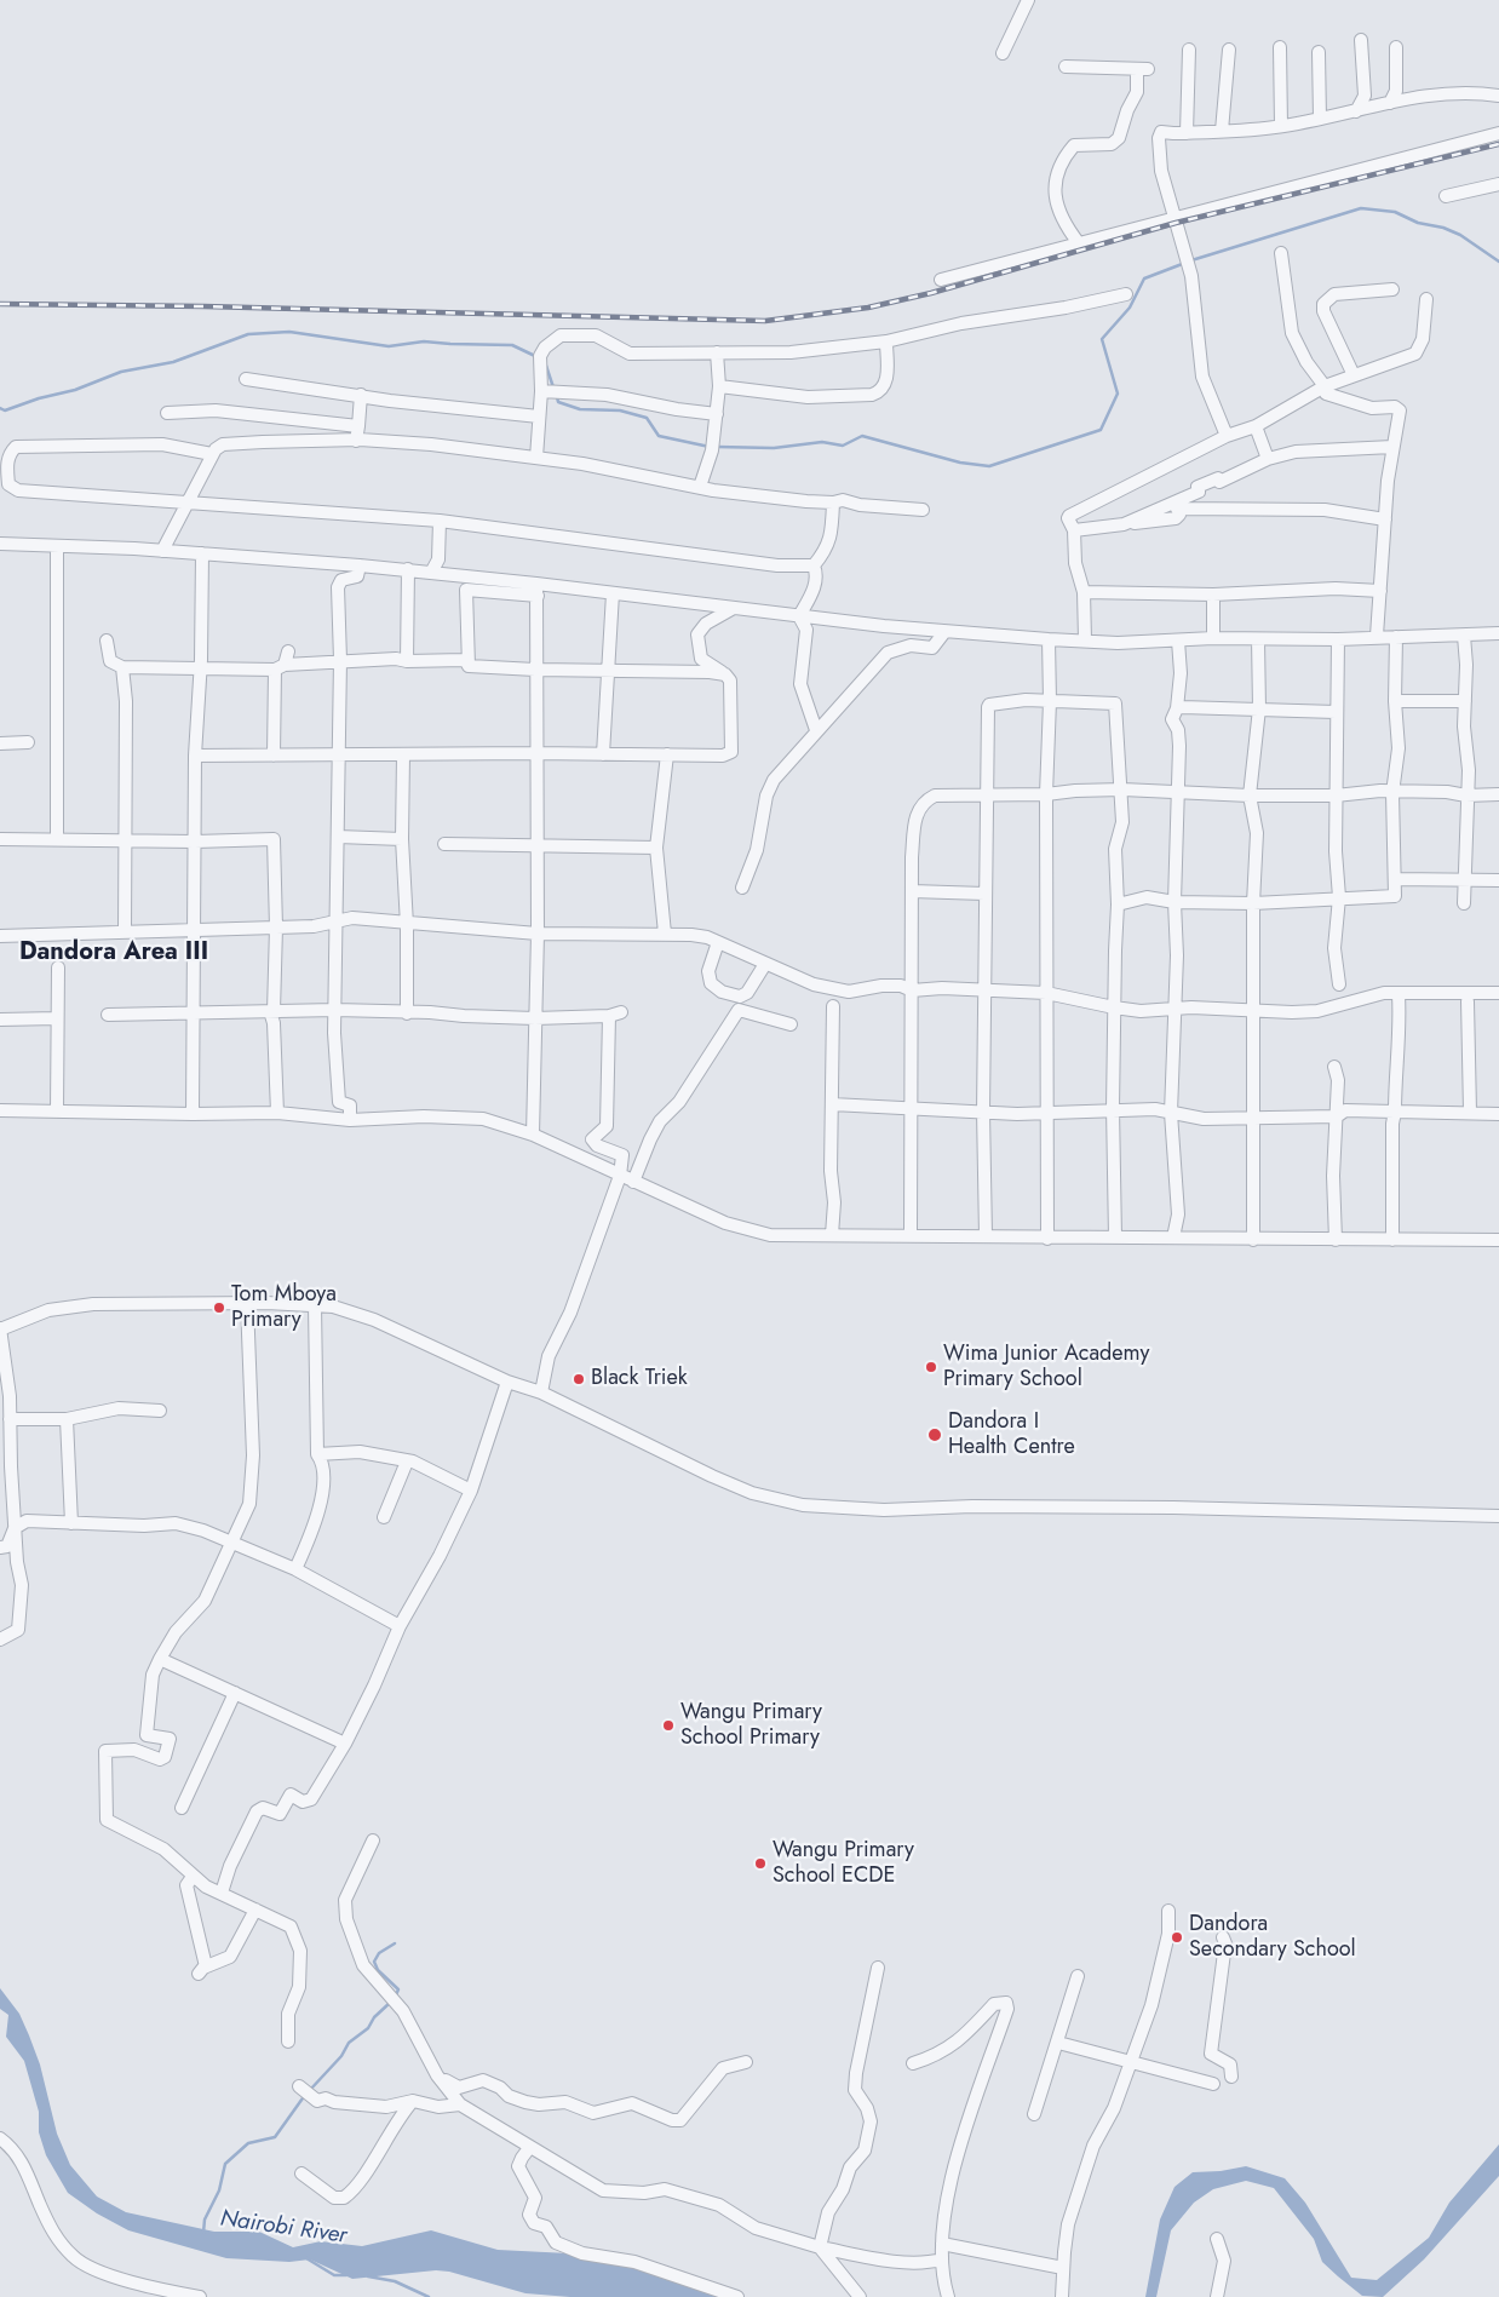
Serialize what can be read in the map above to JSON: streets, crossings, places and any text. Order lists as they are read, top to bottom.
{
  "districts": ["Dandora Area III"],
  "water": ["Nairobi River"],
  "places": [
    "Tom Mboya Primary",
    "Wima Junior Academy Primary School",
    "Black Triek",
    "Dandora I Health Centre",
    "Wangu Primary School Primary",
    "Wangu Primary School ECDE",
    "Dandora Secondary School"
  ]
}
